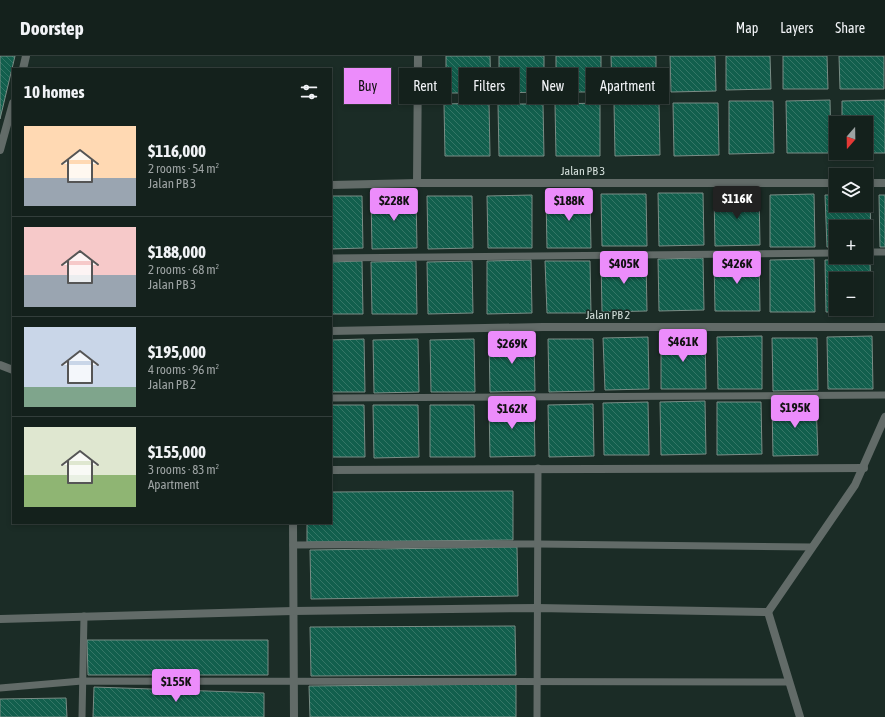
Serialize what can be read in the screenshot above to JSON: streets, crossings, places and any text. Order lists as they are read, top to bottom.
{
  "streets": {
    "street": ["Jalan PB 3", "Jalan PB 2"]
  },
  "north": "bottom",
  "page": {
    "header": "Doorstep",
    "nav": ["Map", "Layers", "Share"],
    "chip": [
      "Buy",
      "Rent",
      "Filters",
      "New",
      "Apartment"
    ],
    "heading": "10 homes",
    "map_buttons": ["+", "−"],
    "list": [
      {
        "name": "$116,000",
        "note": "2 rooms · 54 m² · Jalan PB 3"
      },
      {
        "name": "$188,000",
        "note": "2 rooms · 68 m² · Jalan PB 3"
      },
      {
        "name": "$195,000",
        "note": "4 rooms · 96 m² · Jalan PB 2"
      },
      {
        "name": "$155,000",
        "note": "3 rooms · 83 m² · Apartment"
      }
    ],
    "price": [
      "$116K",
      "$228K",
      "$188K",
      "$405K",
      "$426K",
      "$461K",
      "$269K",
      "$195K",
      "$162K",
      "$155K"
    ]
  }
}
